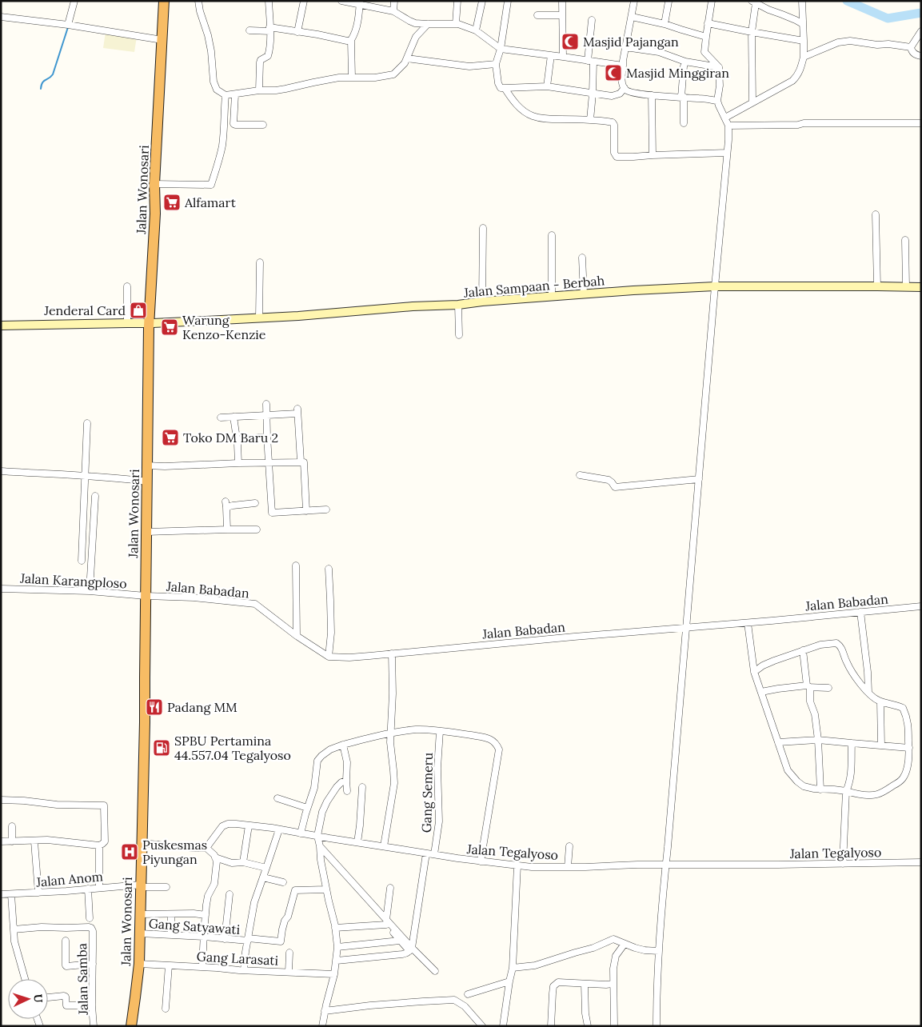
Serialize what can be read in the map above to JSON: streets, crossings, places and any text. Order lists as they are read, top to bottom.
{
  "streets": {
    "highway": ["Jalan Wonosari"],
    "main road": ["Jalan Sampaan - Berbah"],
    "street": [
      "Jalan Karangploso",
      "Jalan Babadan",
      "Gang Semeru",
      "Jalan Tegalyoso",
      "Jalan Anom",
      "Gang Satyawati",
      "Gang Larasati",
      "Jalan Samba"
    ]
  },
  "crossings": [
    ["Jalan Wonosari", "Jalan Sampaan - Berbah"],
    ["Jalan Wonosari", "Jalan Karangploso"],
    ["Jalan Wonosari", "Jalan Babadan"],
    ["Jalan Wonosari", "Jalan Anom"],
    ["Jalan Wonosari", "Gang Satyawati"],
    ["Jalan Wonosari", "Gang Larasati"],
    ["Jalan Karangploso", "Jalan Babadan"],
    ["Gang Semeru", "Jalan Tegalyoso"]
  ],
  "places": {
    "mosque": ["Masjid Pajangan", "Masjid Minggiran"],
    "supermarket": ["Alfamart", "Warung Kenzo-Kenzie", "Toko DM Baru 2"],
    "shop": ["Jenderal Card"],
    "restaurant": ["Padang MM"],
    "fuel station": ["SPBU Pertamina 44.557.04 Tegalyoso"],
    "hospital": ["Puskesmas Piyungan"]
  },
  "north": "right"
}
